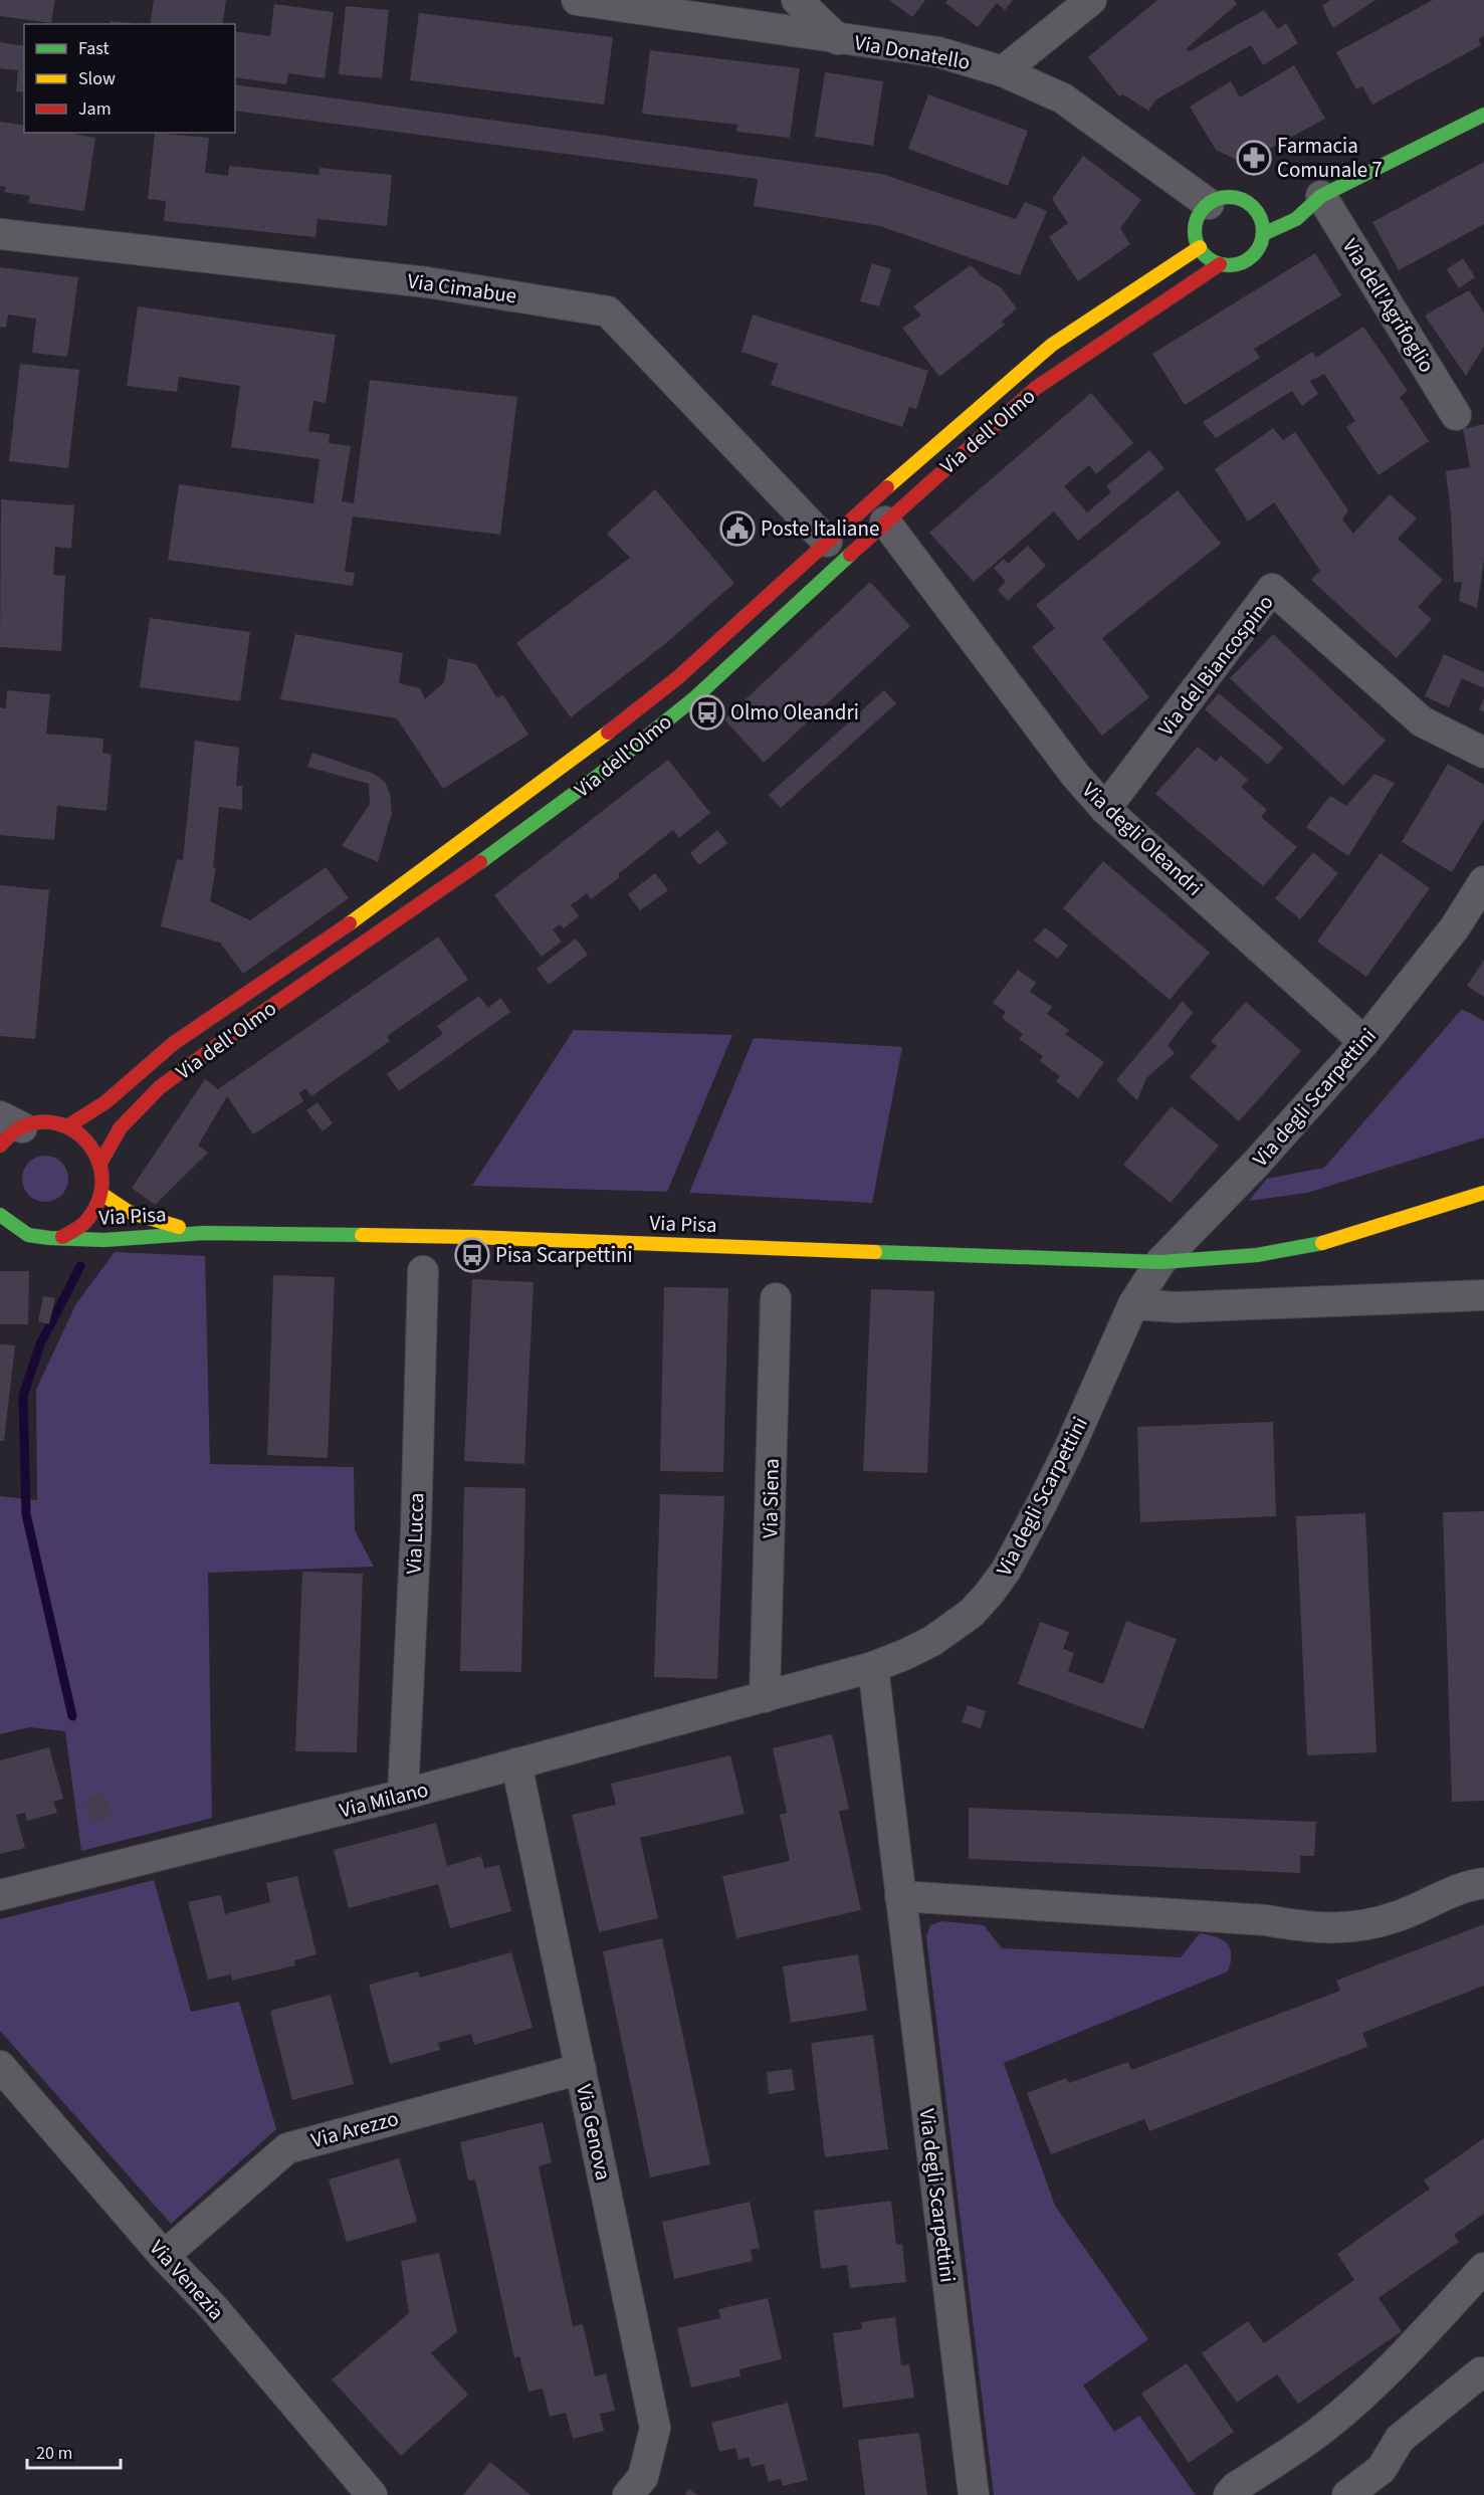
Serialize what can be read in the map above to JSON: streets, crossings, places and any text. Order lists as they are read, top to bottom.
{
  "streets": {
    "street": [
      "Via Donatello",
      "Via Cimabue",
      "Via dell'Agrifoglio",
      "Via dell'Olmo",
      "Via del Biancospino",
      "Via degli Oleandri",
      "Via degli Scarpettini",
      "Via Pisa",
      "Via Siena",
      "Via Lucca",
      "Via Milano",
      "Via Arezzo",
      "Via Genova",
      "Via Venezia"
    ]
  },
  "crossings": [
    ["Via Donatello", "Via dell'Olmo"],
    ["Via Cimabue", "Via dell'Olmo"],
    ["Via dell'Olmo", "Via degli Oleandri"],
    ["Via del Biancospino", "Via degli Oleandri"],
    ["Via degli Oleandri", "Via degli Scarpettini"],
    ["Via degli Scarpettini", "Via Pisa"],
    ["Via degli Scarpettini", "Via Siena"],
    ["Via degli Scarpettini", "Via Milano"],
    ["Via Siena", "Via Milano"],
    ["Via Lucca", "Via Milano"],
    ["Via Milano", "Via Genova"],
    ["Via Arezzo", "Via Genova"],
    ["Via Arezzo", "Via Venezia"]
  ],
  "places": {
    "pharmacy": ["Farmacia Comunale 7"],
    "public building": ["Poste Italiane"],
    "bus stop": ["Olmo Oleandri", "Pisa Scarpettini"]
  },
  "legend": ["Fast", "Slow", "Jam"],
  "scale_bar": "20 m"
}
